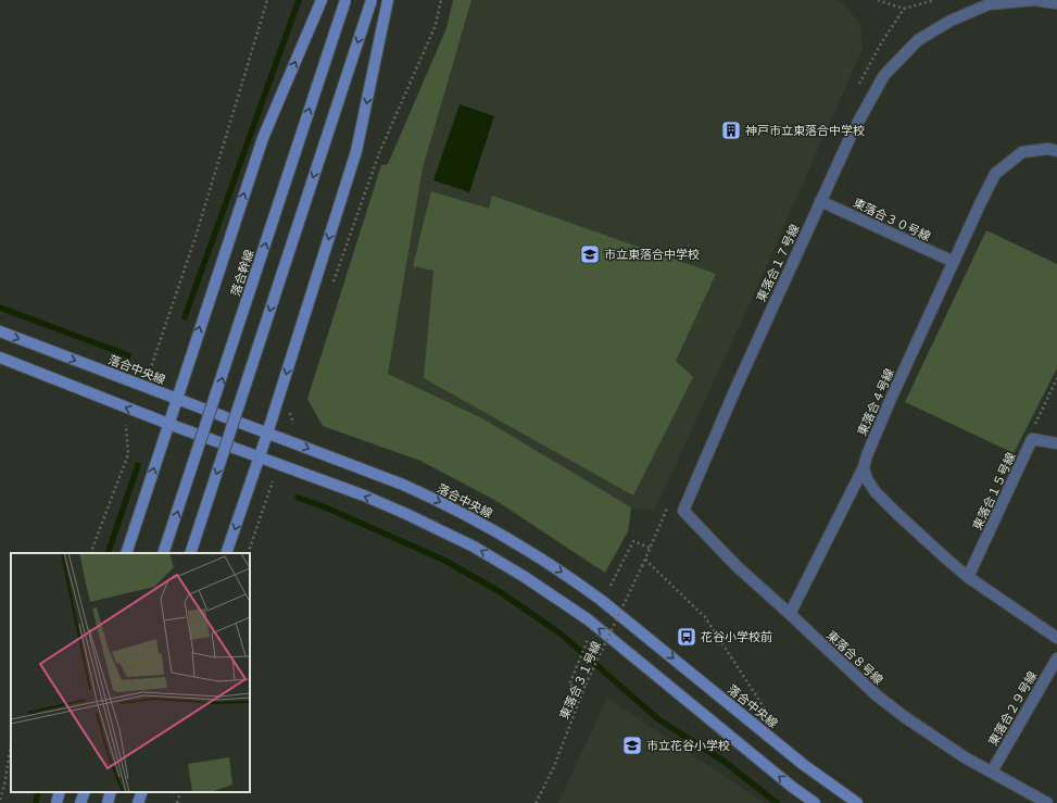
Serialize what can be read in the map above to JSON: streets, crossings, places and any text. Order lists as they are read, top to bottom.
{
  "streets": {
    "street": [
      "東落合３０号線",
      "東落合１７号線",
      "落合幹線",
      "落合中央線",
      "東落合４号線",
      "東落合１５号線",
      "東落合８号線",
      "東落合２９号線"
    ],
    "path": ["東落合３１号線"]
  },
  "crossings": [
    ["東落合３０号線", "東落合１７号線"],
    ["東落合３０号線", "東落合４号線"],
    ["東落合１７号線", "東落合８号線"],
    ["東落合８号線", "東落合２９号線"]
  ],
  "places": {
    "building": ["神戸市立東落合中学校"],
    "school or university": ["市立東落合中学校", "市立花谷小学校"],
    "bus stop": ["花谷小学校前"]
  }
}
